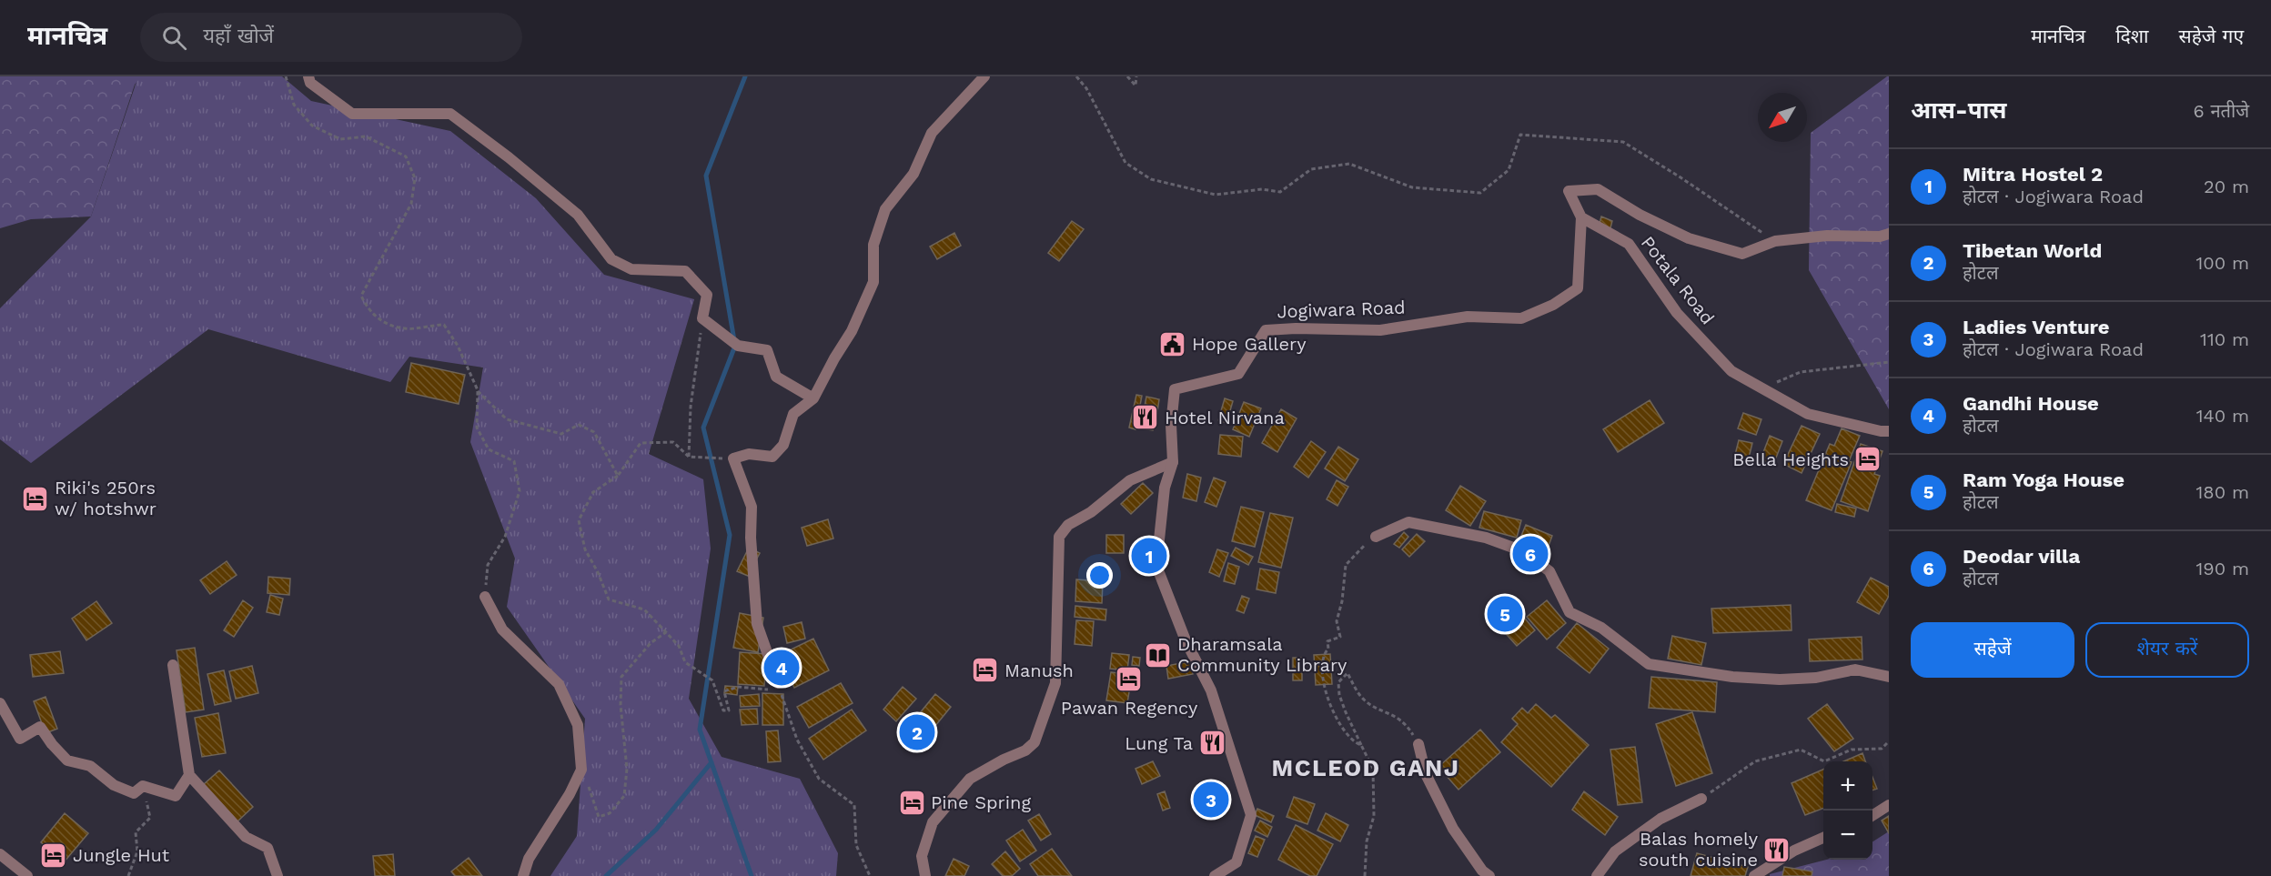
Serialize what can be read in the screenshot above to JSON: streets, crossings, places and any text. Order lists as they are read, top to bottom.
{
  "streets": {
    "street": ["Potala Road", "Jogiwara Road"]
  },
  "crossings": [
    ["Potala Road", "Jogiwara Road"]
  ],
  "districts": ["MCLEOD GANJ"],
  "places": {
    "public building": ["Hope Gallery"],
    "restaurant": ["Hotel Nirvana", "Lung Ta", "Balas homely south cuisine"],
    "hotel": [
      "Bella Heights",
      "Riki's 250rs w/ hotshwr",
      "Manush",
      "Pawan Regency",
      "Pine Spring",
      "Jungle Hut"
    ],
    "library": ["Dharamsala Community Library"]
  },
  "north": "bottom left",
  "page": {
    "header": "मानचित्र",
    "search": "यहाँ खोजें",
    "nav": ["मानचित्र", "दिशा", "सहेजे गए"],
    "heading": ["आस-पास", "6 नतीजे"],
    "list": [
      {
        "mark": "1",
        "name": "Mitra Hostel 2",
        "note": "होटल · Jogiwara Road",
        "value": "20 m"
      },
      {
        "mark": "2",
        "name": "Tibetan World",
        "note": "होटल",
        "value": "100 m"
      },
      {
        "mark": "3",
        "name": "Ladies Venture",
        "note": "होटल · Jogiwara Road",
        "value": "110 m"
      },
      {
        "mark": "4",
        "name": "Gandhi House",
        "note": "होटल",
        "value": "140 m"
      },
      {
        "mark": "5",
        "name": "Ram Yoga House",
        "note": "होटल",
        "value": "180 m"
      },
      {
        "mark": "6",
        "name": "Deodar villa",
        "note": "होटल",
        "value": "190 m"
      }
    ],
    "pins": [
      "6",
      "1",
      "5",
      "4",
      "2",
      "3"
    ],
    "buttons": ["सहेजें", "शेयर करें"],
    "map_buttons": ["+", "−"]
  }
}
